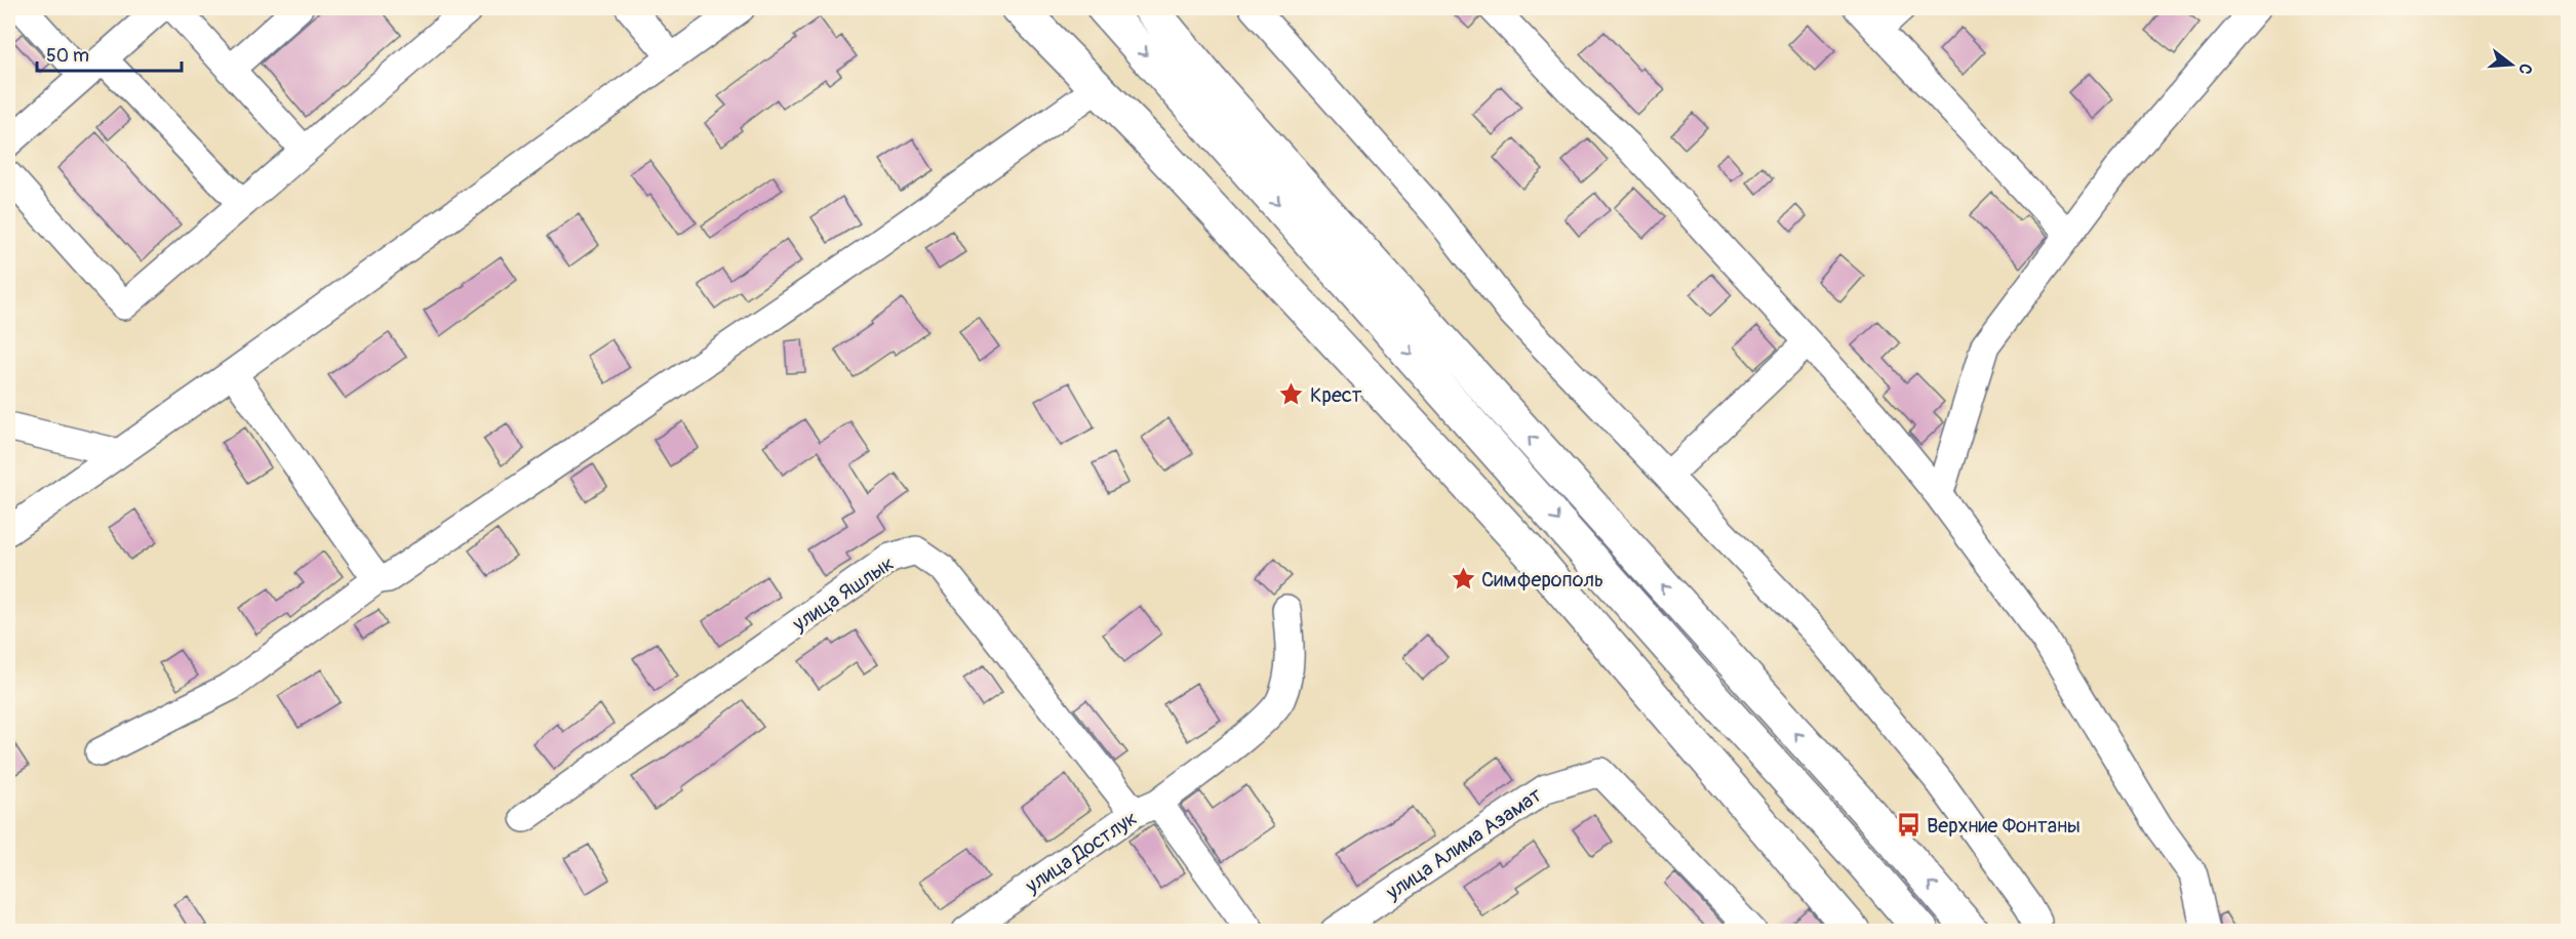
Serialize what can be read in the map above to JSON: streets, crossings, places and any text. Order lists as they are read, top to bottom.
{
  "streets": {
    "street": ["улица Яшлык", "улица Алима Азамат", "улица Достлук"]
  },
  "crossings": [
    ["улица Яшлык", "улица Достлук"]
  ],
  "places": {
    "place": ["Крест", "Симферополь"],
    "bus stop": ["Верхние Фонтаны"]
  },
  "scale_bar": "50 m",
  "north": "right"
}
